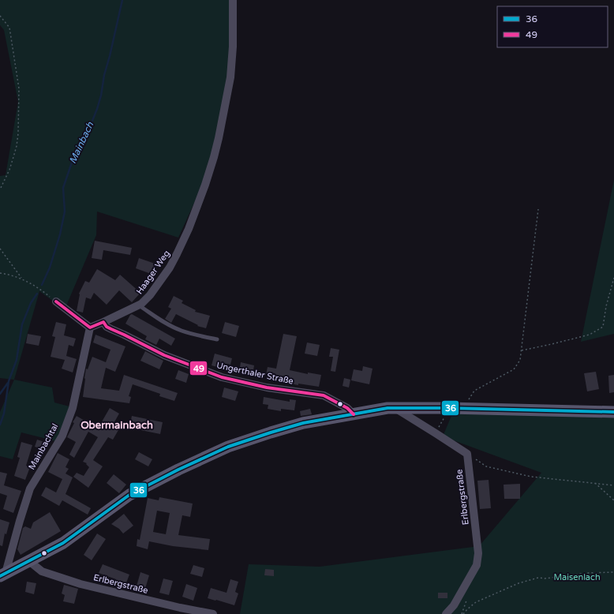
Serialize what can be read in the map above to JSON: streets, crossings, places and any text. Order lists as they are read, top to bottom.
{
  "streets": {
    "street": [
      "Haager Weg",
      "Ungerthaler Straße",
      "Mainbachtal",
      "Erlbergstraße"
    ]
  },
  "crossings": [
    ["Haager Weg", "Ungerthaler Straße"]
  ],
  "districts": ["Obermainbach"],
  "water": ["Mainbach"],
  "parks": ["Maisenlach"],
  "lines": ["transit line 49", "transit line 36"],
  "legend": ["36", "49"]
}
